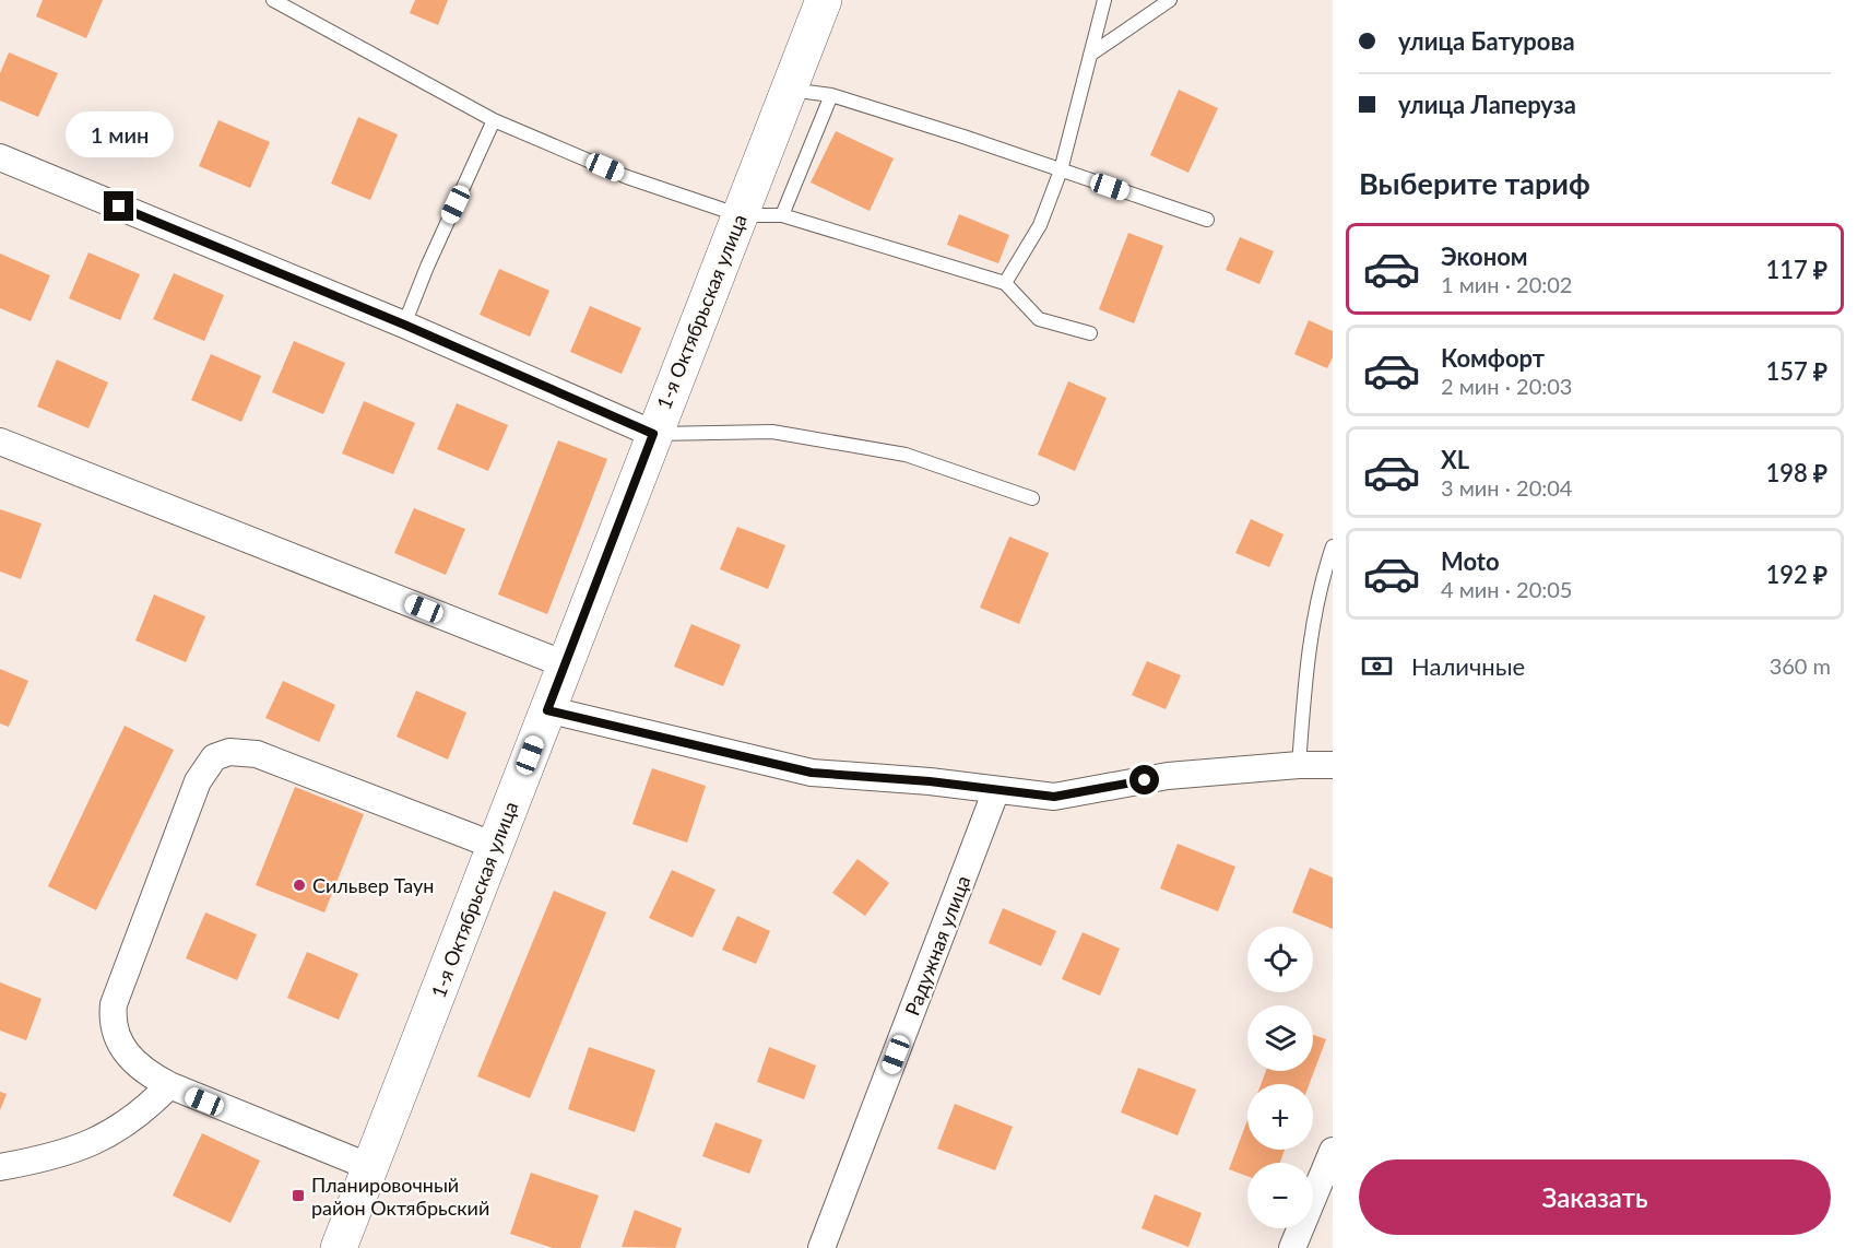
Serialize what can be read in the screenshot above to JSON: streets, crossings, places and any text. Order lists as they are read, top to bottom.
{
  "streets": {
    "street": ["1-я Октябрьская улица", "Радужная улица"]
  },
  "places": {
    "other": ["Сильвер Таун"],
    "transit": ["Планировочный район Октябрьский"]
  },
  "page": {
    "banner": ["улица Батурова", "улица Лаперуза"],
    "bubble": "1 мин",
    "heading": "Выберите тариф",
    "list": [
      {
        "name": "Эконом",
        "note": "1 мин · 20:02",
        "value": "117 ₽"
      },
      {
        "name": "Комфорт",
        "note": "2 мин · 20:03",
        "value": "157 ₽"
      },
      {
        "name": "XL",
        "note": "3 мин · 20:04",
        "value": "198 ₽"
      },
      {
        "name": "Moto",
        "note": "4 мин · 20:05",
        "value": "192 ₽"
      }
    ],
    "pay": ["Наличные", "360 m"],
    "map_buttons": ["+", "−"],
    "buttons": "Заказать"
  }
}
